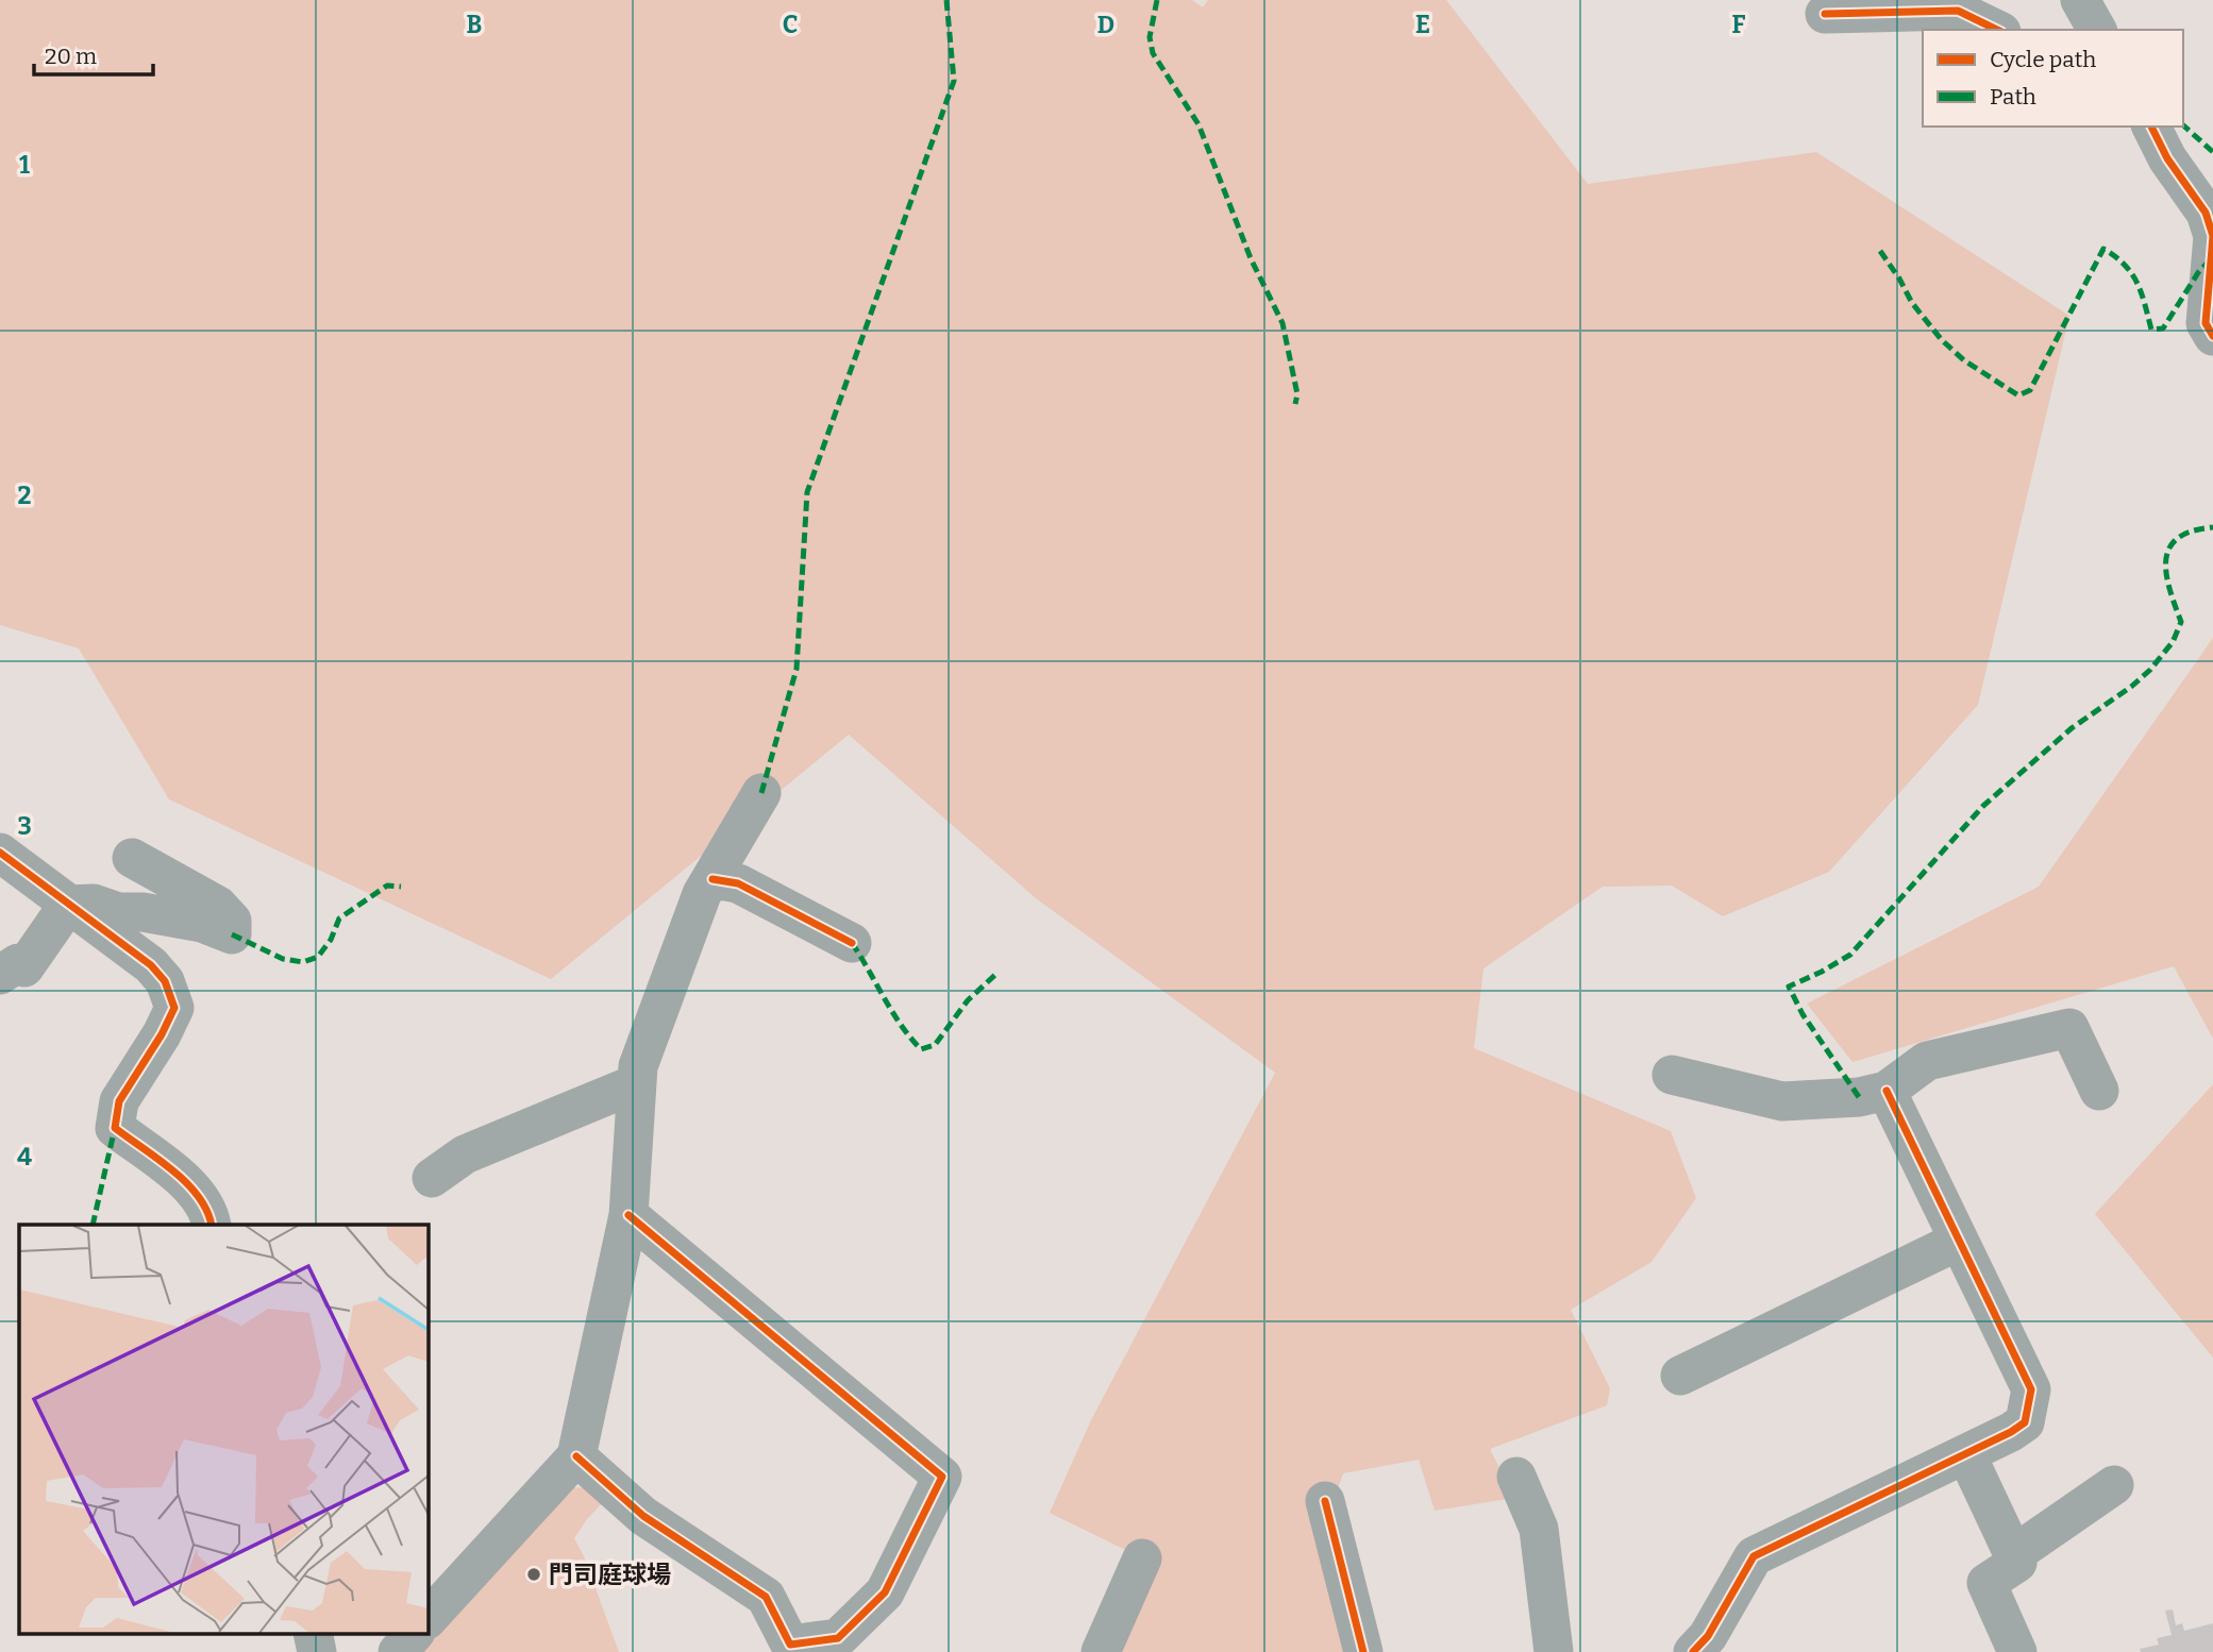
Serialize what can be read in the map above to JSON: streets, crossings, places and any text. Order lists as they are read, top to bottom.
{
  "places": ["門司庭球場"],
  "legend": ["Cycle path", "Path"],
  "scale_bar": "20 m",
  "grid": {
    "columns": [
      "B",
      "C",
      "D",
      "E",
      "F"
    ],
    "rows": [
      "1",
      "2",
      "3",
      "4"
    ]
  }
}
